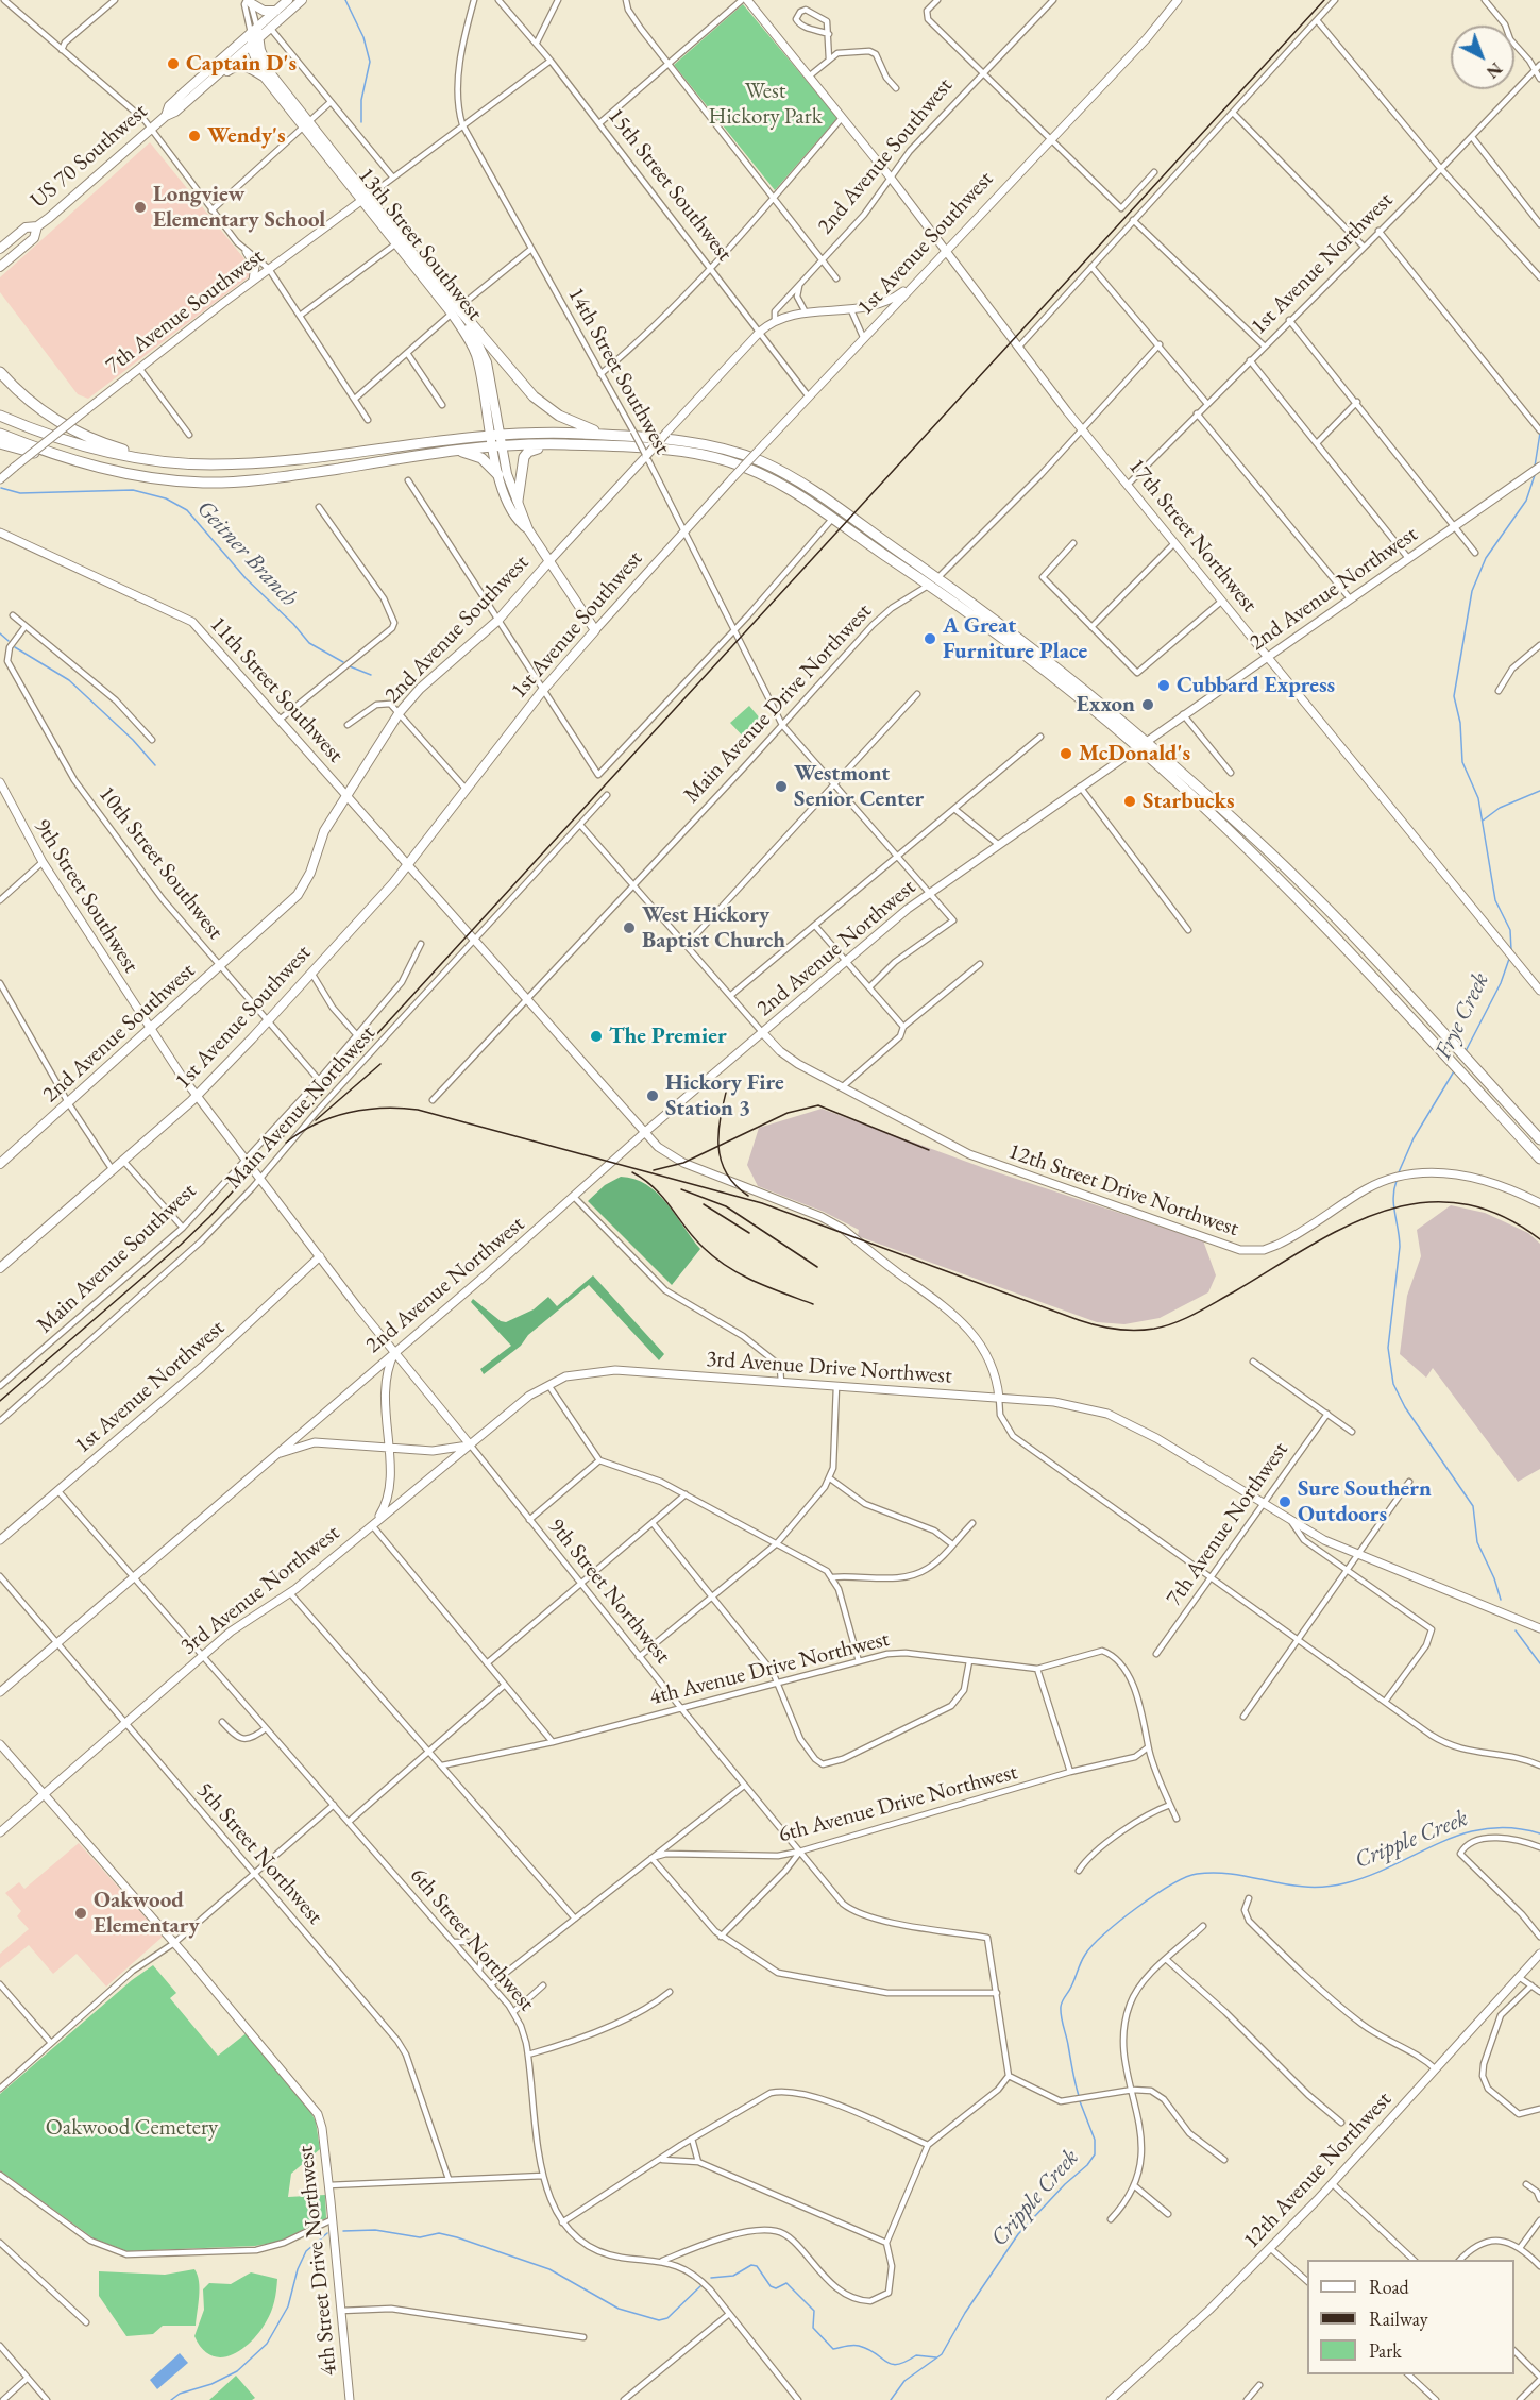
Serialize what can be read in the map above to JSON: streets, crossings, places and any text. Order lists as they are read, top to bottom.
{
  "streets": {
    "main road": [
      "US 70 Southwest",
      "2nd Avenue Southwest",
      "1st Avenue Southwest",
      "13th Street Southwest",
      "1st Avenue Northwest",
      "7th Avenue Southwest",
      "17th Street Northwest",
      "2nd Avenue Northwest",
      "11th Street Southwest",
      "9th Street Southwest",
      "12th Street Drive Northwest",
      "3rd Avenue Drive Northwest",
      "3rd Avenue Northwest",
      "9th Street Northwest",
      "12th Avenue Northwest",
      "4th Street Drive Northwest"
    ],
    "street": [
      "15th Street Southwest",
      "14th Street Southwest",
      "Main Avenue Drive Northwest",
      "10th Street Southwest",
      "Main Avenue Northwest",
      "Main Avenue Southwest",
      "7th Avenue Northwest",
      "4th Avenue Drive Northwest",
      "6th Avenue Drive Northwest",
      "5th Street Northwest",
      "6th Street Northwest"
    ]
  },
  "crossings": [
    ["US 70 Southwest", "13th Street Southwest"],
    ["2nd Avenue Southwest", "15th Street Southwest"],
    ["2nd Avenue Southwest", "1st Avenue Southwest"],
    ["2nd Avenue Southwest", "13th Street Southwest"],
    ["2nd Avenue Southwest", "14th Street Southwest"],
    ["2nd Avenue Southwest", "17th Street Northwest"],
    ["2nd Avenue Southwest", "11th Street Southwest"],
    ["2nd Avenue Southwest", "10th Street Southwest"],
    ["2nd Avenue Southwest", "9th Street Southwest"],
    ["15th Street Southwest", "1st Avenue Southwest"],
    ["15th Street Southwest", "7th Avenue Southwest"],
    ["1st Avenue Southwest", "13th Street Southwest"],
    ["1st Avenue Southwest", "14th Street Southwest"],
    ["1st Avenue Southwest", "17th Street Northwest"],
    ["1st Avenue Southwest", "11th Street Southwest"],
    ["1st Avenue Southwest", "10th Street Southwest"],
    ["1st Avenue Southwest", "9th Street Southwest"],
    ["13th Street Southwest", "7th Avenue Southwest"],
    ["1st Avenue Northwest", "17th Street Northwest"],
    ["1st Avenue Northwest", "9th Street Northwest"],
    ["1st Avenue Northwest", "6th Street Northwest"],
    ["7th Avenue Southwest", "14th Street Southwest"],
    ["14th Street Southwest", "2nd Avenue Northwest"],
    ["14th Street Southwest", "Main Avenue Drive Northwest"],
    ["17th Street Northwest", "2nd Avenue Northwest"],
    ["17th Street Northwest", "Main Avenue Drive Northwest"],
    ["2nd Avenue Northwest", "11th Street Southwest"],
    ["2nd Avenue Northwest", "12th Street Drive Northwest"],
    ["2nd Avenue Northwest", "9th Street Northwest"],
    ["2nd Avenue Northwest", "5th Street Northwest"],
    ["2nd Avenue Northwest", "6th Street Northwest"],
    ["11th Street Southwest", "Main Avenue Drive Northwest"],
    ["11th Street Southwest", "Main Avenue Northwest"],
    ["11th Street Southwest", "3rd Avenue Drive Northwest"],
    ["10th Street Southwest", "Main Avenue Southwest"],
    ["9th Street Southwest", "Main Avenue Northwest"],
    ["9th Street Southwest", "Main Avenue Southwest"],
    ["9th Street Southwest", "9th Street Northwest"],
    ["Main Avenue Northwest", "9th Street Northwest"],
    ["3rd Avenue Drive Northwest", "7th Avenue Northwest"],
    ["3rd Avenue Drive Northwest", "3rd Avenue Northwest"],
    ["3rd Avenue Northwest", "9th Street Northwest"],
    ["3rd Avenue Northwest", "5th Street Northwest"],
    ["3rd Avenue Northwest", "6th Street Northwest"],
    ["9th Street Northwest", "4th Avenue Drive Northwest"],
    ["9th Street Northwest", "6th Avenue Drive Northwest"],
    ["4th Avenue Drive Northwest", "6th Avenue Drive Northwest"]
  ],
  "water": ["Geitner Branch", "Frye Creek", "Cripple Creek"],
  "parks": ["West Hickory Park", "Oakwood Cemetery"],
  "places": [
    "Captain D's",
    "Wendy's",
    "Longview Elementary School",
    "A Great Furniture Place",
    "Cubbard Express",
    "Exxon",
    "McDonald's",
    "Westmont Senior Center",
    "Starbucks",
    "West Hickory Baptist Church",
    "The Premier",
    "Hickory Fire Station 3",
    "Sure Southern Outdoors",
    "Oakwood Elementary"
  ],
  "legend": ["Road", "Railway", "Park"],
  "north": "bottom right"
}
